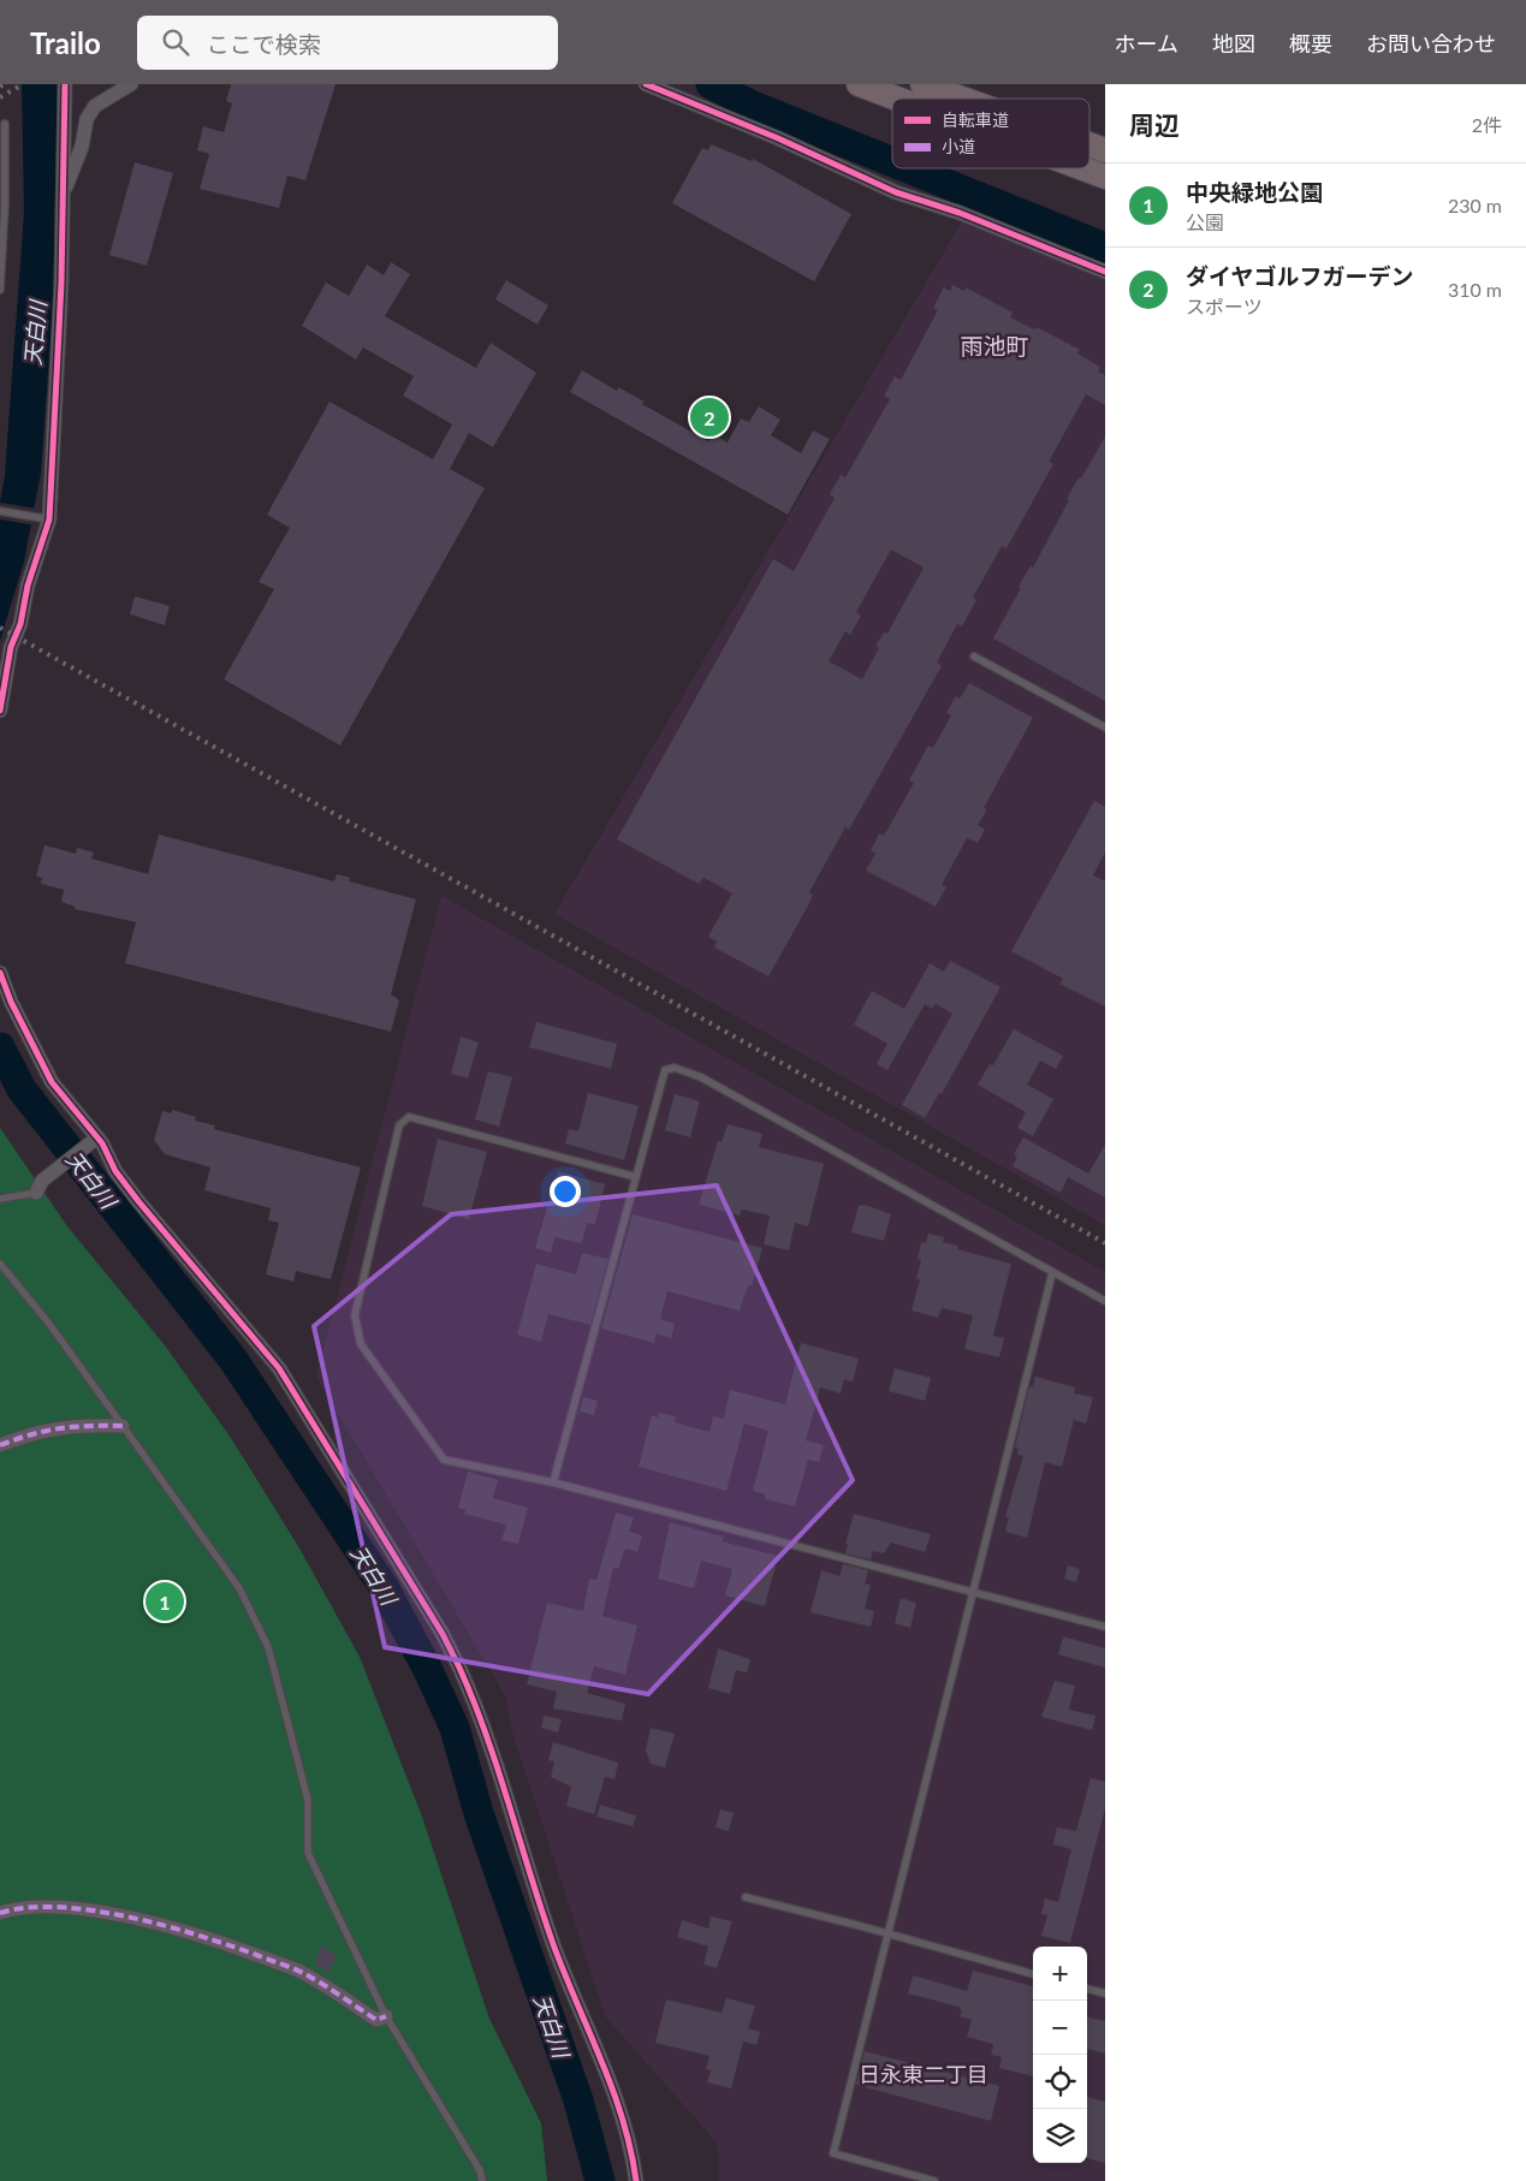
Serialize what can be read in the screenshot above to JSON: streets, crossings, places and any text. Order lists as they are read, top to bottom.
{
  "districts": ["雨池町", "日永東二丁目"],
  "water": ["天白川"],
  "legend": ["自転車道", "小道"],
  "page": {
    "header": "Trailo",
    "search": "ここで検索",
    "nav": [
      "ホーム",
      "地図",
      "概要",
      "お問い合わせ"
    ],
    "heading": ["周辺", "2件"],
    "list": [
      {
        "mark": "1",
        "name": "中央緑地公園",
        "note": "公園",
        "value": "230 m"
      },
      {
        "mark": "2",
        "name": "ダイヤゴルフガーデン",
        "note": "スポーツ",
        "value": "310 m"
      }
    ],
    "pins": ["2", "1"],
    "map_buttons": ["+", "−"]
  }
}
